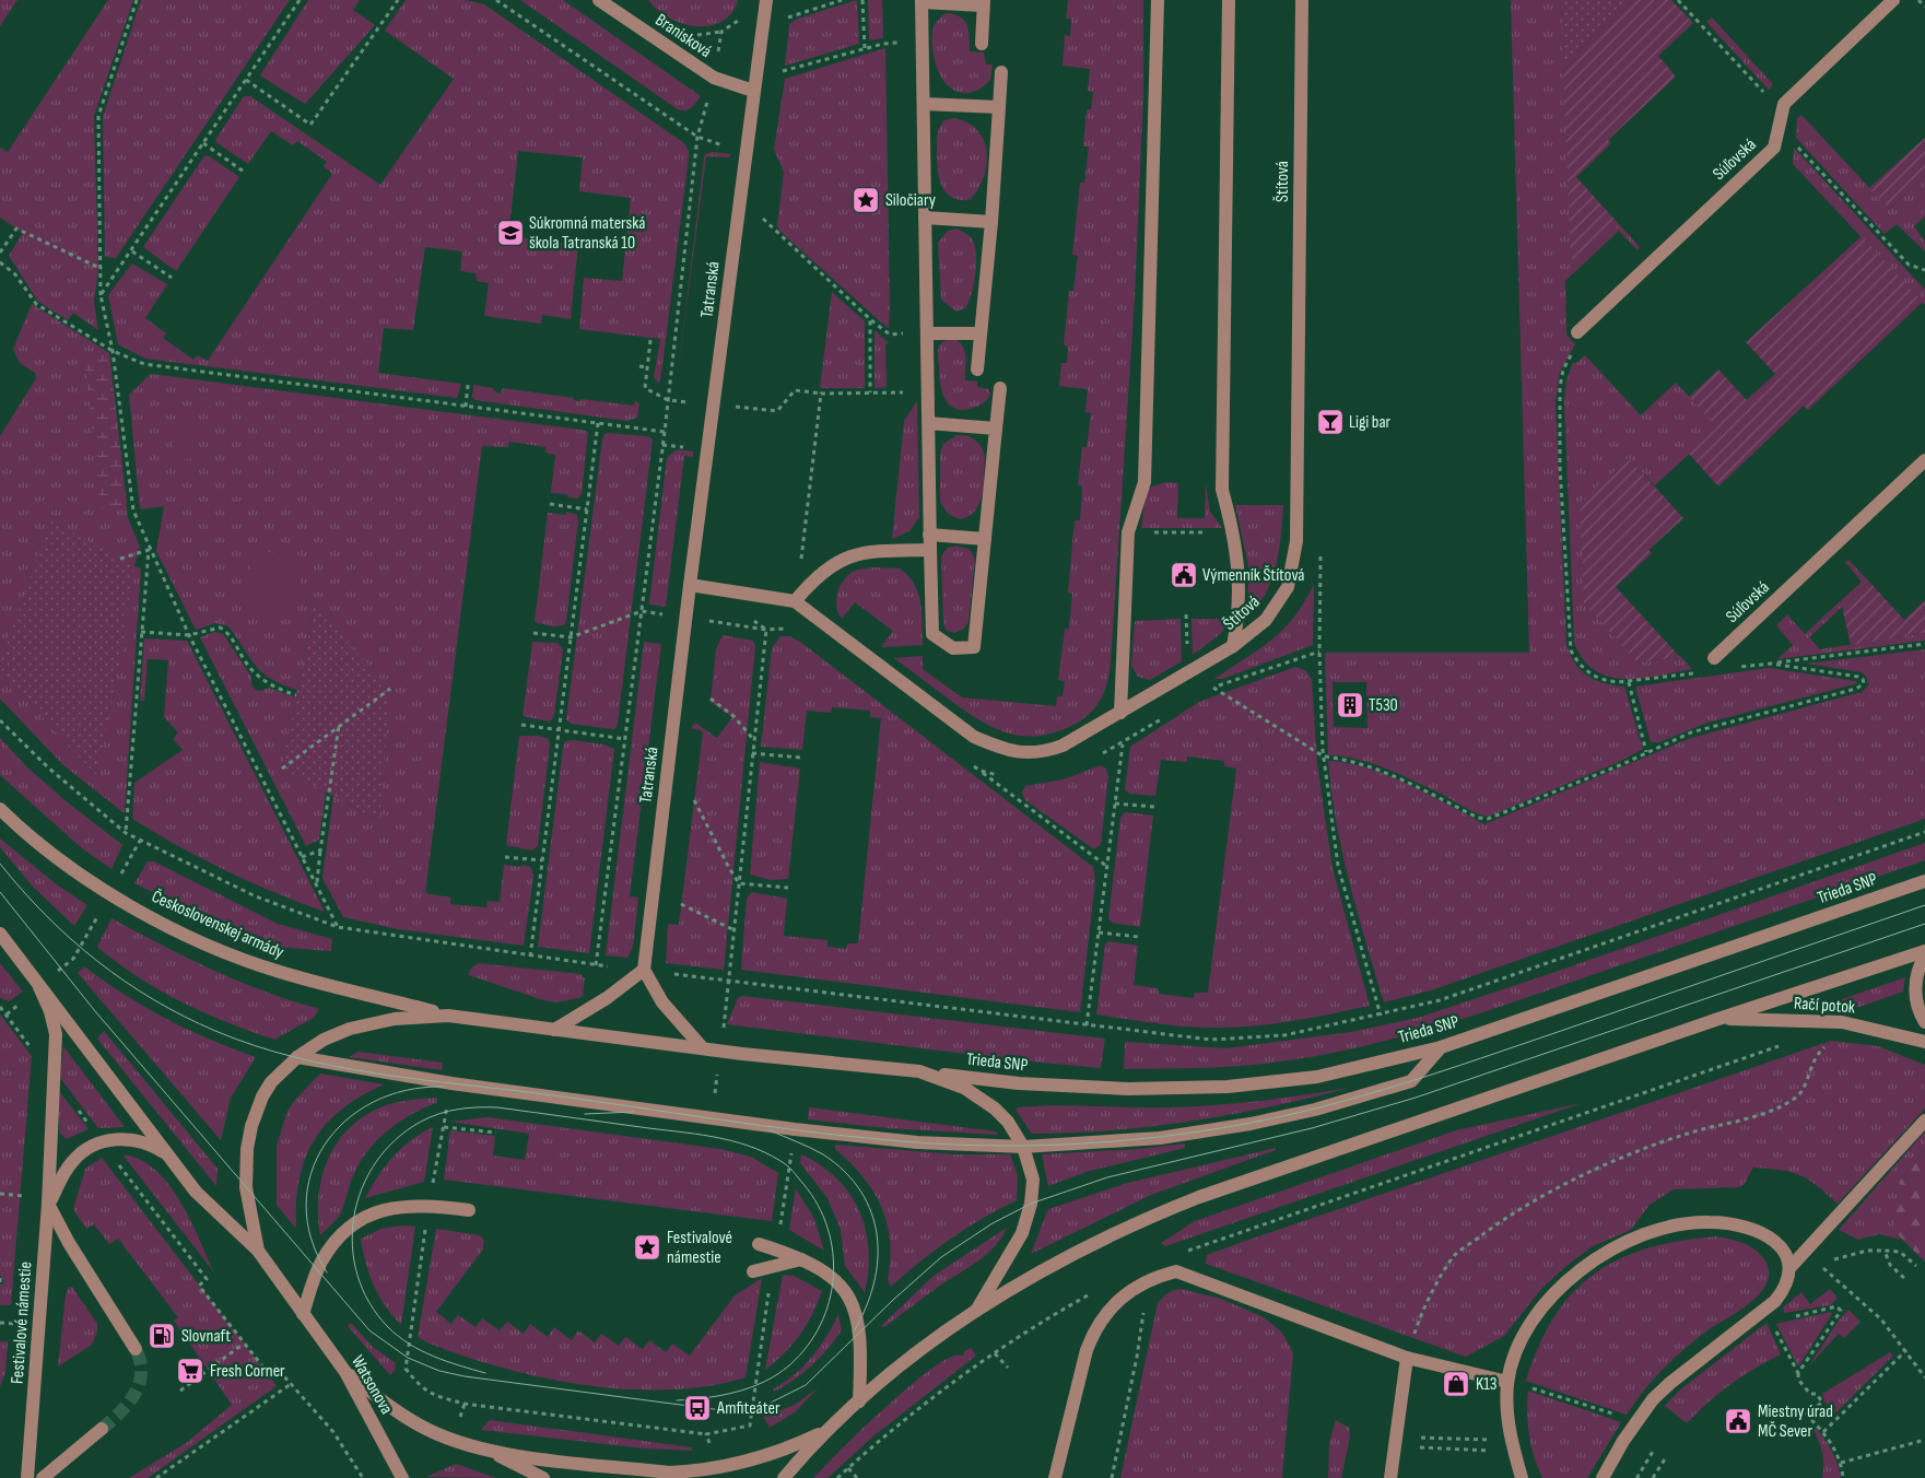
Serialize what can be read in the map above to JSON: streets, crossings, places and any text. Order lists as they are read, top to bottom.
{
  "streets": {
    "street": [
      "Branisková",
      "Súľovská",
      "Štítová",
      "Tatranská",
      "Trieda SNP",
      "Československej armády",
      "Račí potok",
      "Festivalové námestie",
      "Watsonova"
    ]
  },
  "crossings": [
    ["Branisková", "Tatranská"]
  ],
  "places": {
    "place": ["Siločiary", "Festivalové námestie"],
    "school or university": ["Súkromná materská škola Tatranská 10"],
    "bar": ["Ligi bar"],
    "public building": ["Výmenník Štítová", "Miestny úrad MČ Sever"],
    "building": ["T530"],
    "fuel station": ["Slovnaft"],
    "supermarket": ["Fresh Corner"],
    "shop": ["K13"],
    "bus stop": ["Amfiteáter"]
  }
}
